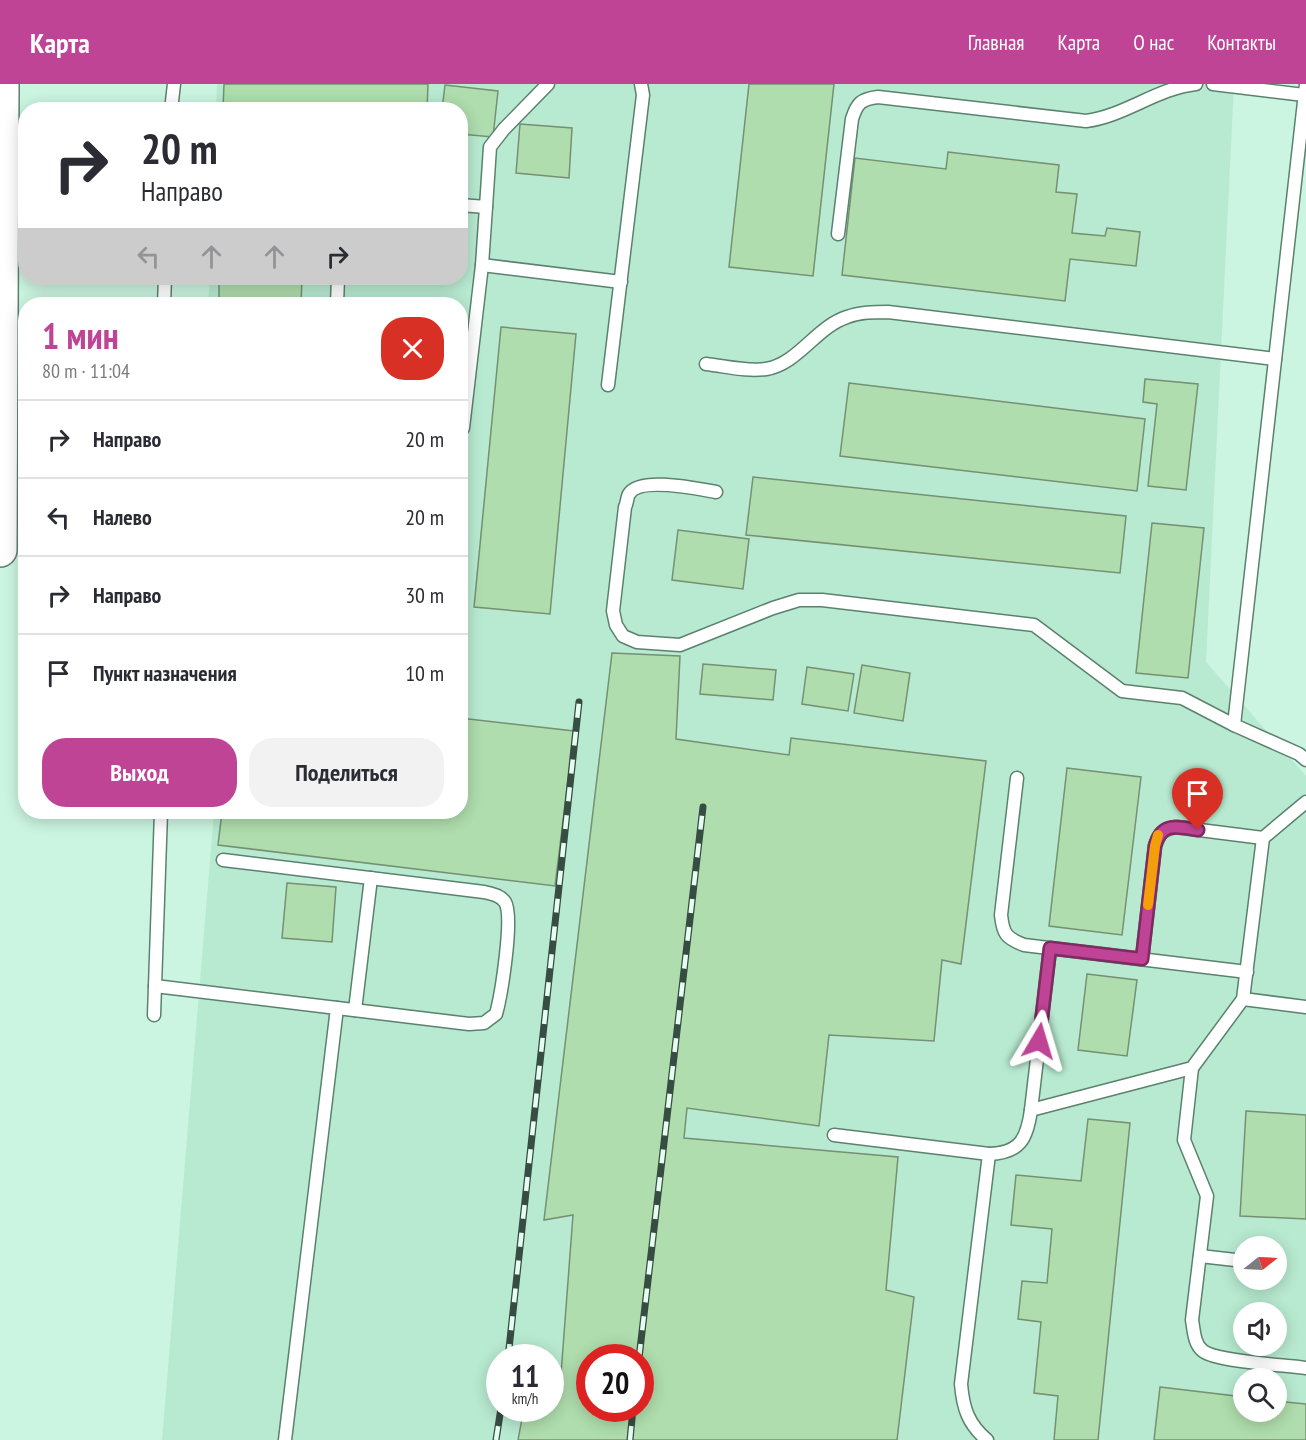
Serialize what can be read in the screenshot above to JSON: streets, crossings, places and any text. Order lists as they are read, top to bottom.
{
  "north": "right",
  "page": {
    "header": "Карта",
    "nav": [
      "Главная",
      "Карта",
      "О нас",
      "Контакты"
    ],
    "turn": ["20 m", "Направо"],
    "heading": ["1 мин", "80 m · 11:04"],
    "list": [
      {
        "name": "Направо",
        "value": "20 m"
      },
      {
        "name": "Налево",
        "value": "20 m"
      },
      {
        "name": "Направо",
        "value": "30 m"
      },
      {
        "name": "Пункт назначения",
        "value": "10 m"
      }
    ],
    "buttons": ["Выход", "Поделиться"],
    "speed": "11 km/h",
    "limit": "20"
  }
}
